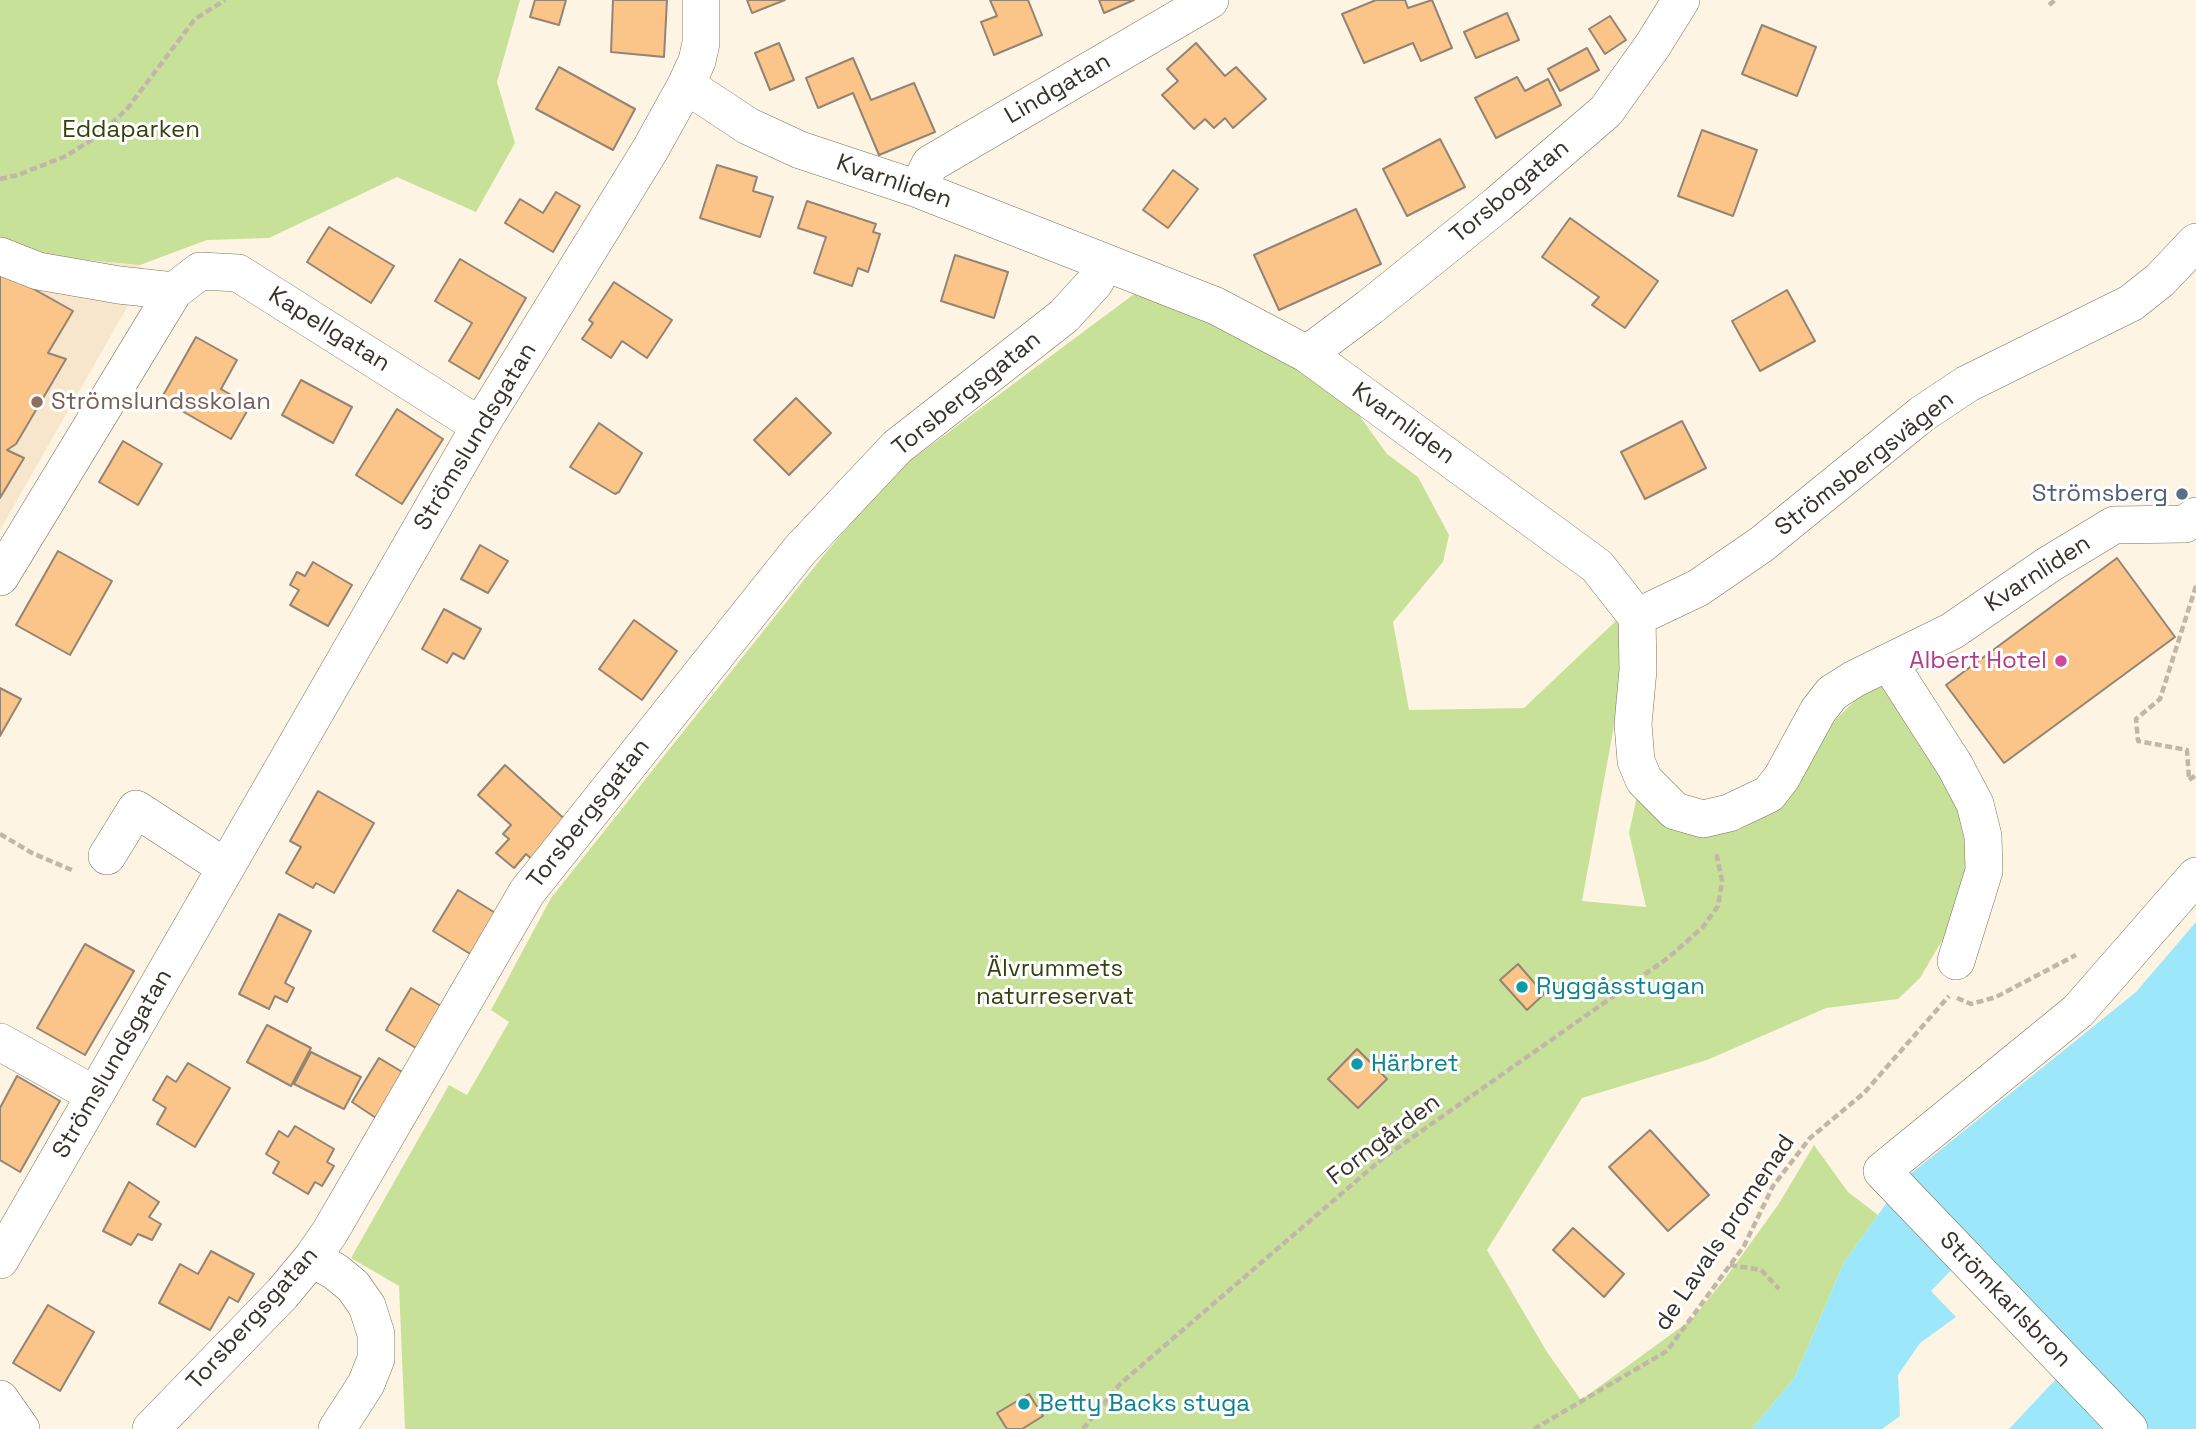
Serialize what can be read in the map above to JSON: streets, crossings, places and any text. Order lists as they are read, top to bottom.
{
  "streets": {
    "street": [
      "Lindgatan",
      "Kvarnliden",
      "Torsbogatan",
      "Kapellgatan",
      "Torsbergsgatan",
      "Strömslundsgatan",
      "Strömsbergsvägen",
      "Strömkarlsbron"
    ],
    "path": ["Forngården", "de Lavals promenad"]
  },
  "crossings": [
    ["Lindgatan", "Kvarnliden"],
    ["Kvarnliden", "Torsbogatan"],
    ["Kvarnliden", "Torsbergsgatan"],
    ["Kvarnliden", "Strömslundsgatan"],
    ["Kvarnliden", "Strömsbergsvägen"],
    ["Kvarnliden", "Forngården"],
    ["Kapellgatan", "Strömslundsgatan"]
  ],
  "parks": ["Eddaparken", "Älvrummets naturreservat"],
  "places": [
    "Strömslundsskolan",
    "Strömsberg",
    "Albert Hotel",
    "Ryggåsstugan",
    "Härbret",
    "Betty Backs stuga"
  ]
}
